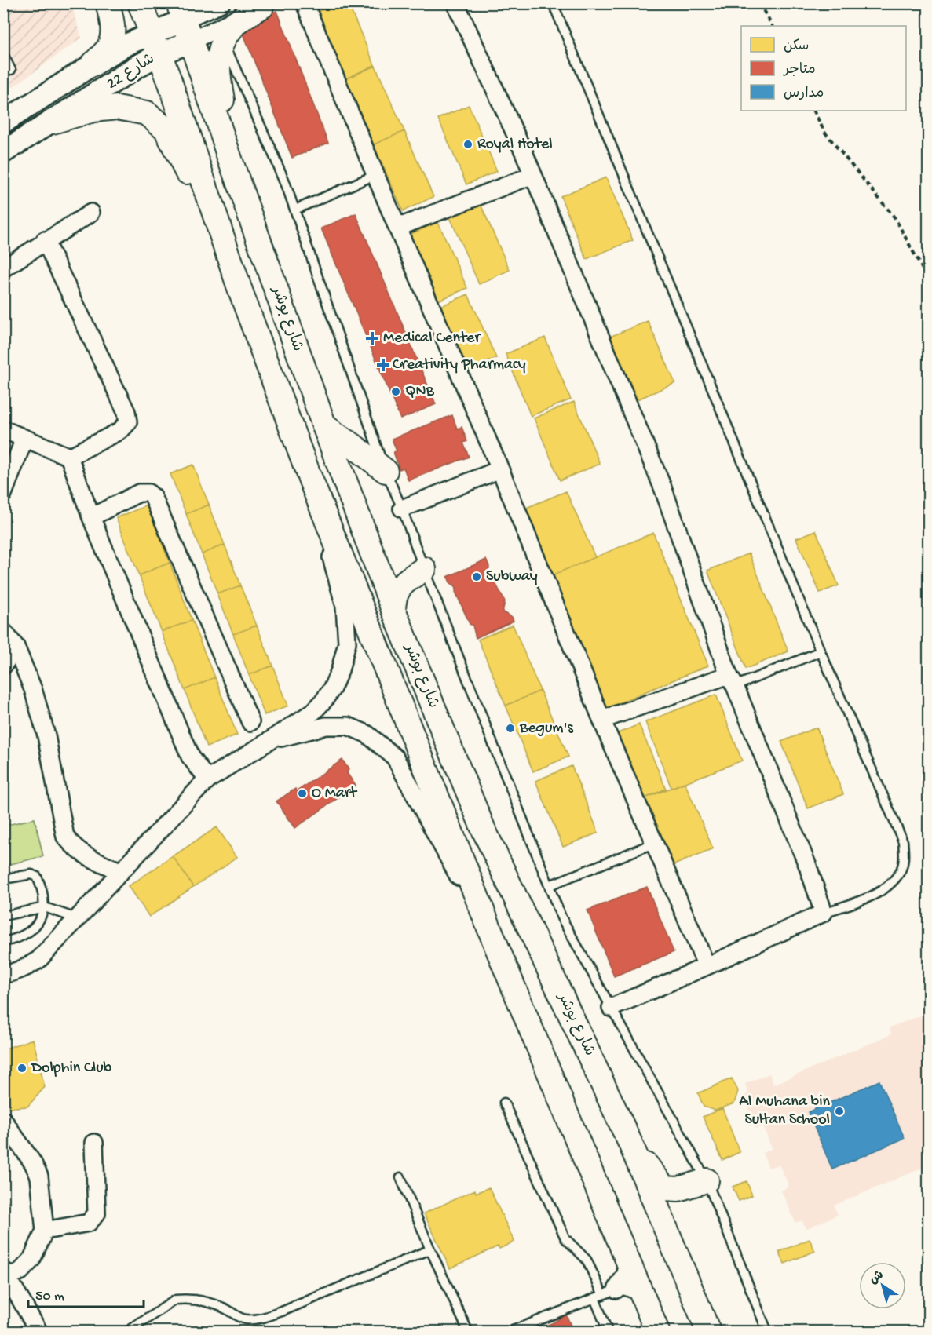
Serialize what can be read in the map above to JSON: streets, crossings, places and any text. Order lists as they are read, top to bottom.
{
  "streets": {
    "main road": ["شارع بوشر"],
    "street": ["شارع 22"]
  },
  "crossings": [
    ["شارع 22", "شارع بوشر"]
  ],
  "places": {
    "other": [
      "Royal Hotel",
      "QNB",
      "Subway",
      "Begum's",
      "O Mart",
      "Dolphin Club",
      "Al Muhana bin Sultan School"
    ],
    "health": ["Medical Center", "Creativity Pharmacy"]
  },
  "legend": ["سكن", "متاجر", "مدارس"],
  "scale_bar": "50 m",
  "north": "top left"
}
